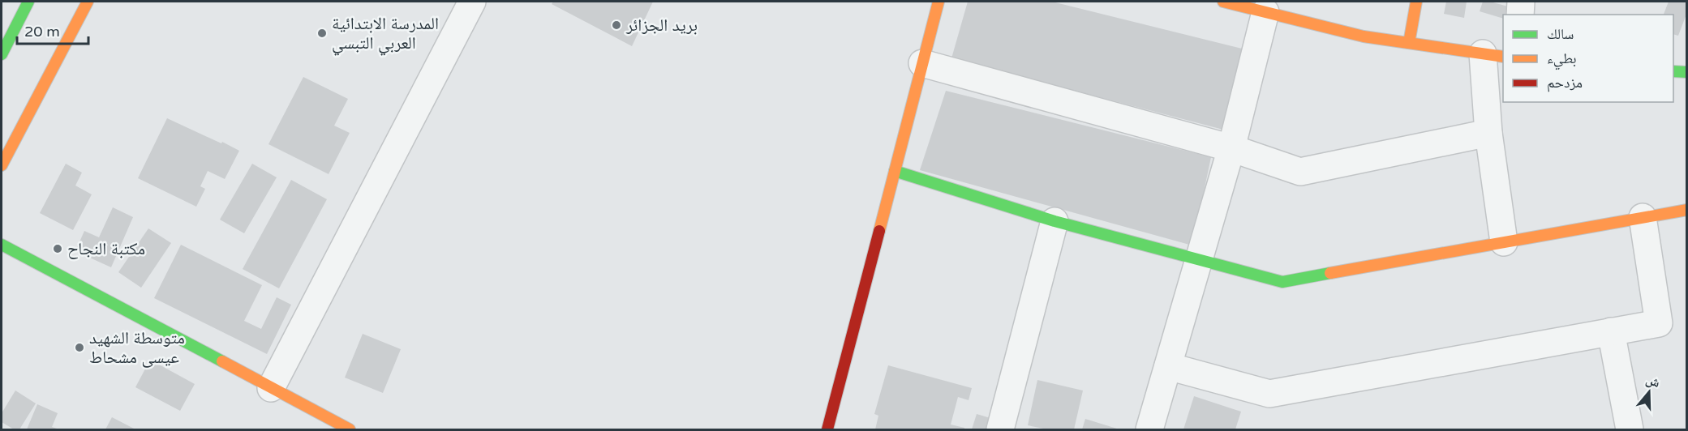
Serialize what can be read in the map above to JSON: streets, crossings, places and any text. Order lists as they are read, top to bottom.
{
  "places": [
    "بريد الجزائر",
    "المدرسة الابتدائية العربي التبسي",
    "مكتبة النجاح",
    "متوسطة الشهيد عيسى مشحاط"
  ],
  "legend": ["سالك", "بطيء", "مزدحم"],
  "scale_bar": "20 m",
  "north": "top"
}
